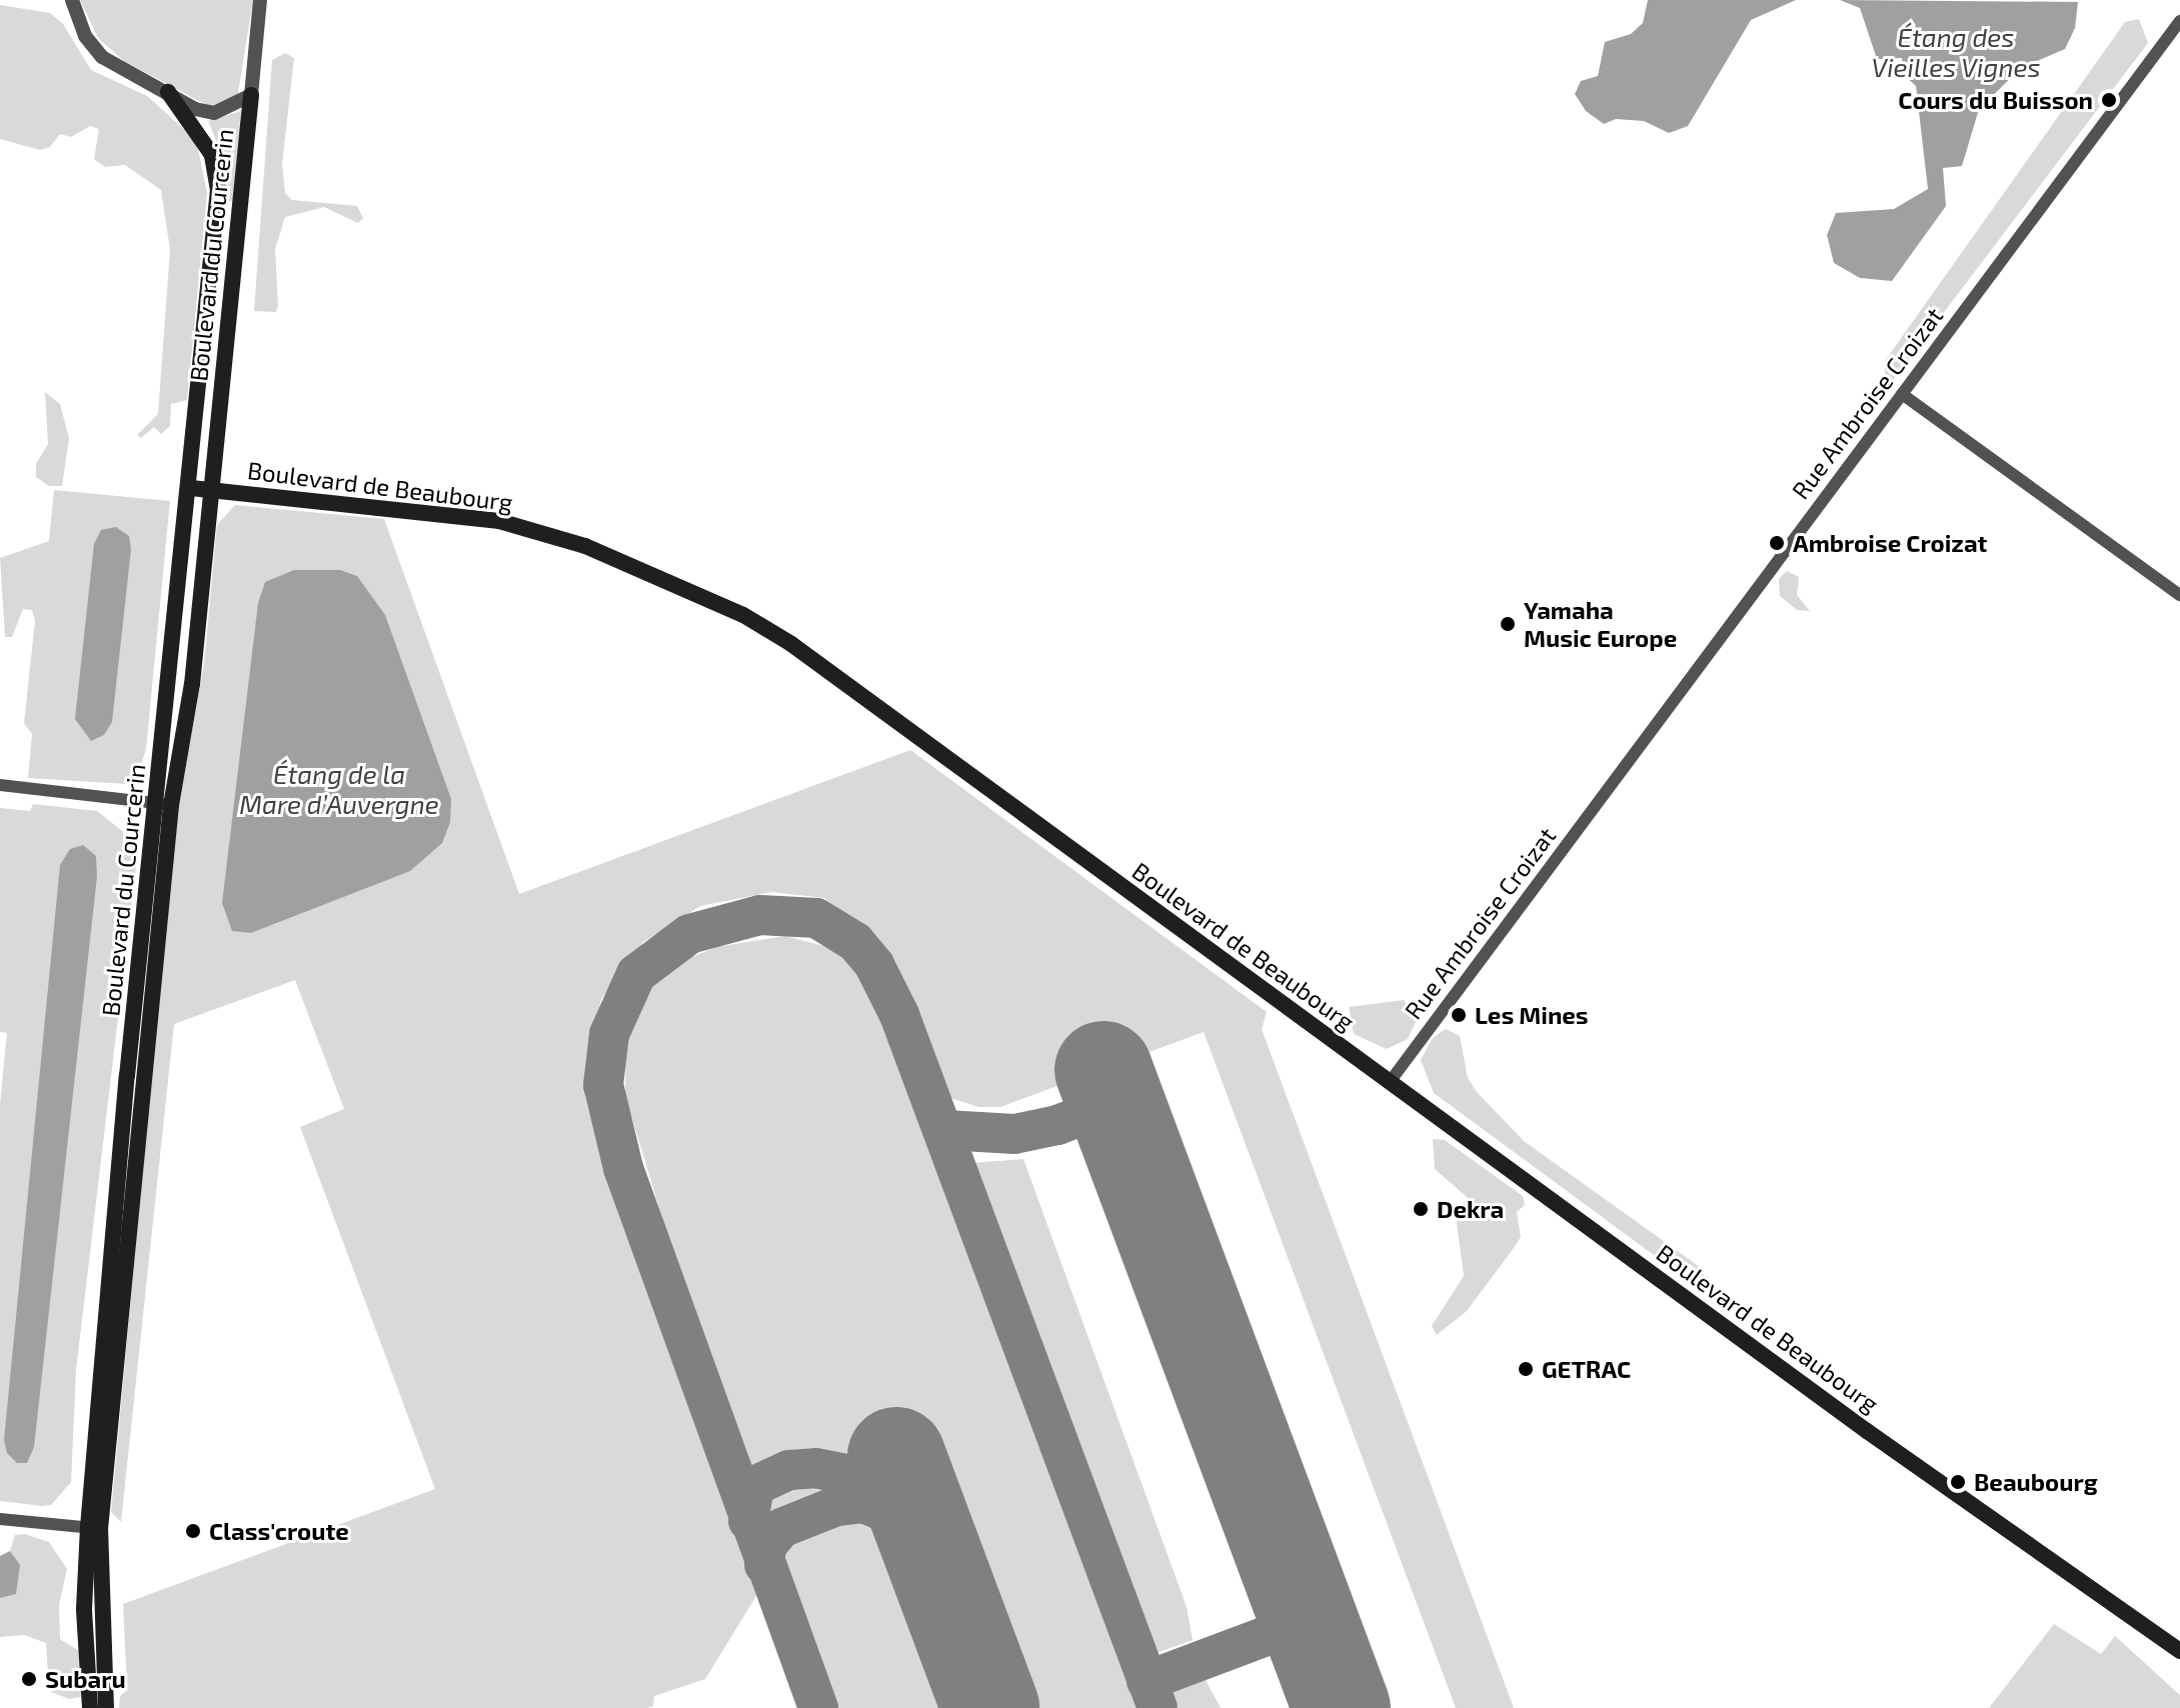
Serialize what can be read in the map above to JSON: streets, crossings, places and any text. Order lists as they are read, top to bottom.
{
  "streets": {
    "main road": ["Boulevard du Courcerin", "Boulevard de Beaubourg"],
    "street": ["Rue Ambroise Croizat"]
  },
  "crossings": [
    ["Boulevard du Courcerin", "Boulevard de Beaubourg"],
    ["Rue Ambroise Croizat", "Boulevard de Beaubourg"]
  ],
  "water": ["Étang des Vieilles Vignes", "Étang de la Mare d’Auvergne"],
  "places": [
    "Cours du Buisson",
    "Ambroise Croizat",
    "Yamaha Music Europe",
    "Les Mines",
    "Dekra",
    "GETRAC",
    "Beaubourg",
    "Class'croute",
    "Subaru"
  ]
}
